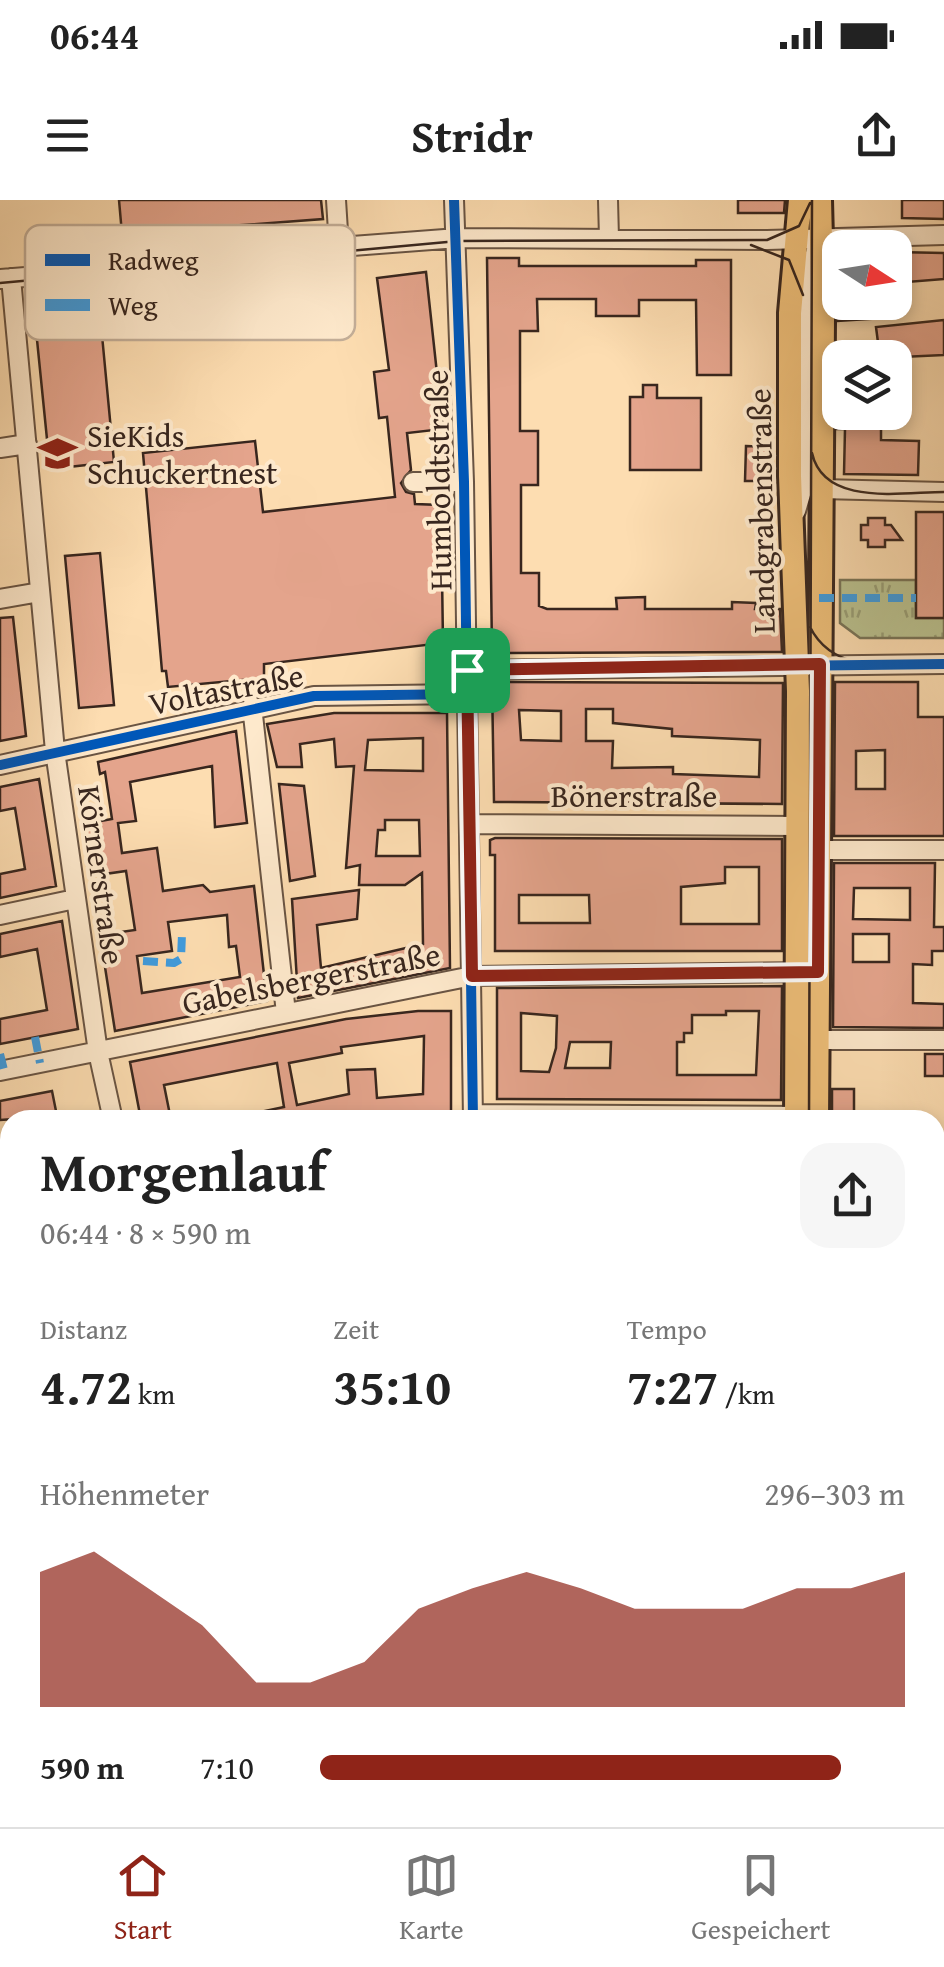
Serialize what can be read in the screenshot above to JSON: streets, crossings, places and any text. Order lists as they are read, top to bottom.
{
  "streets": {
    "main road": ["Landgrabenstraße"],
    "street": [
      "Humboldtstraße",
      "Voltastraße",
      "Bönerstraße",
      "Körnerstraße",
      "Gabelsbergerstraße"
    ]
  },
  "crossings": [
    ["Humboldtstraße", "Voltastraße"],
    ["Humboldtstraße", "Bönerstraße"],
    ["Humboldtstraße", "Gabelsbergerstraße"],
    ["Landgrabenstraße", "Bönerstraße"],
    ["Landgrabenstraße", "Gabelsbergerstraße"],
    ["Voltastraße", "Körnerstraße"],
    ["Körnerstraße", "Gabelsbergerstraße"]
  ],
  "places": {
    "school or university": ["SieKids Schuckertnest"]
  },
  "legend": ["Radweg", "Weg"],
  "north": "right",
  "page": {
    "status": "06:44",
    "header": "Stridr",
    "heading": ["Morgenlauf", "06:44 · 8 × 590 m"],
    "stats": [
      ["Distanz", "4.72 km"],
      ["Zeit", "35:10"],
      ["Tempo", "7:27 /km"]
    ],
    "chart": ["Höhenmeter", "296–303 m"],
    "list": [
      {
        "name": "590 m",
        "note": "7:10"
      }
    ],
    "tabs": ["Start", "Karte", "Gespeichert"]
  }
}
